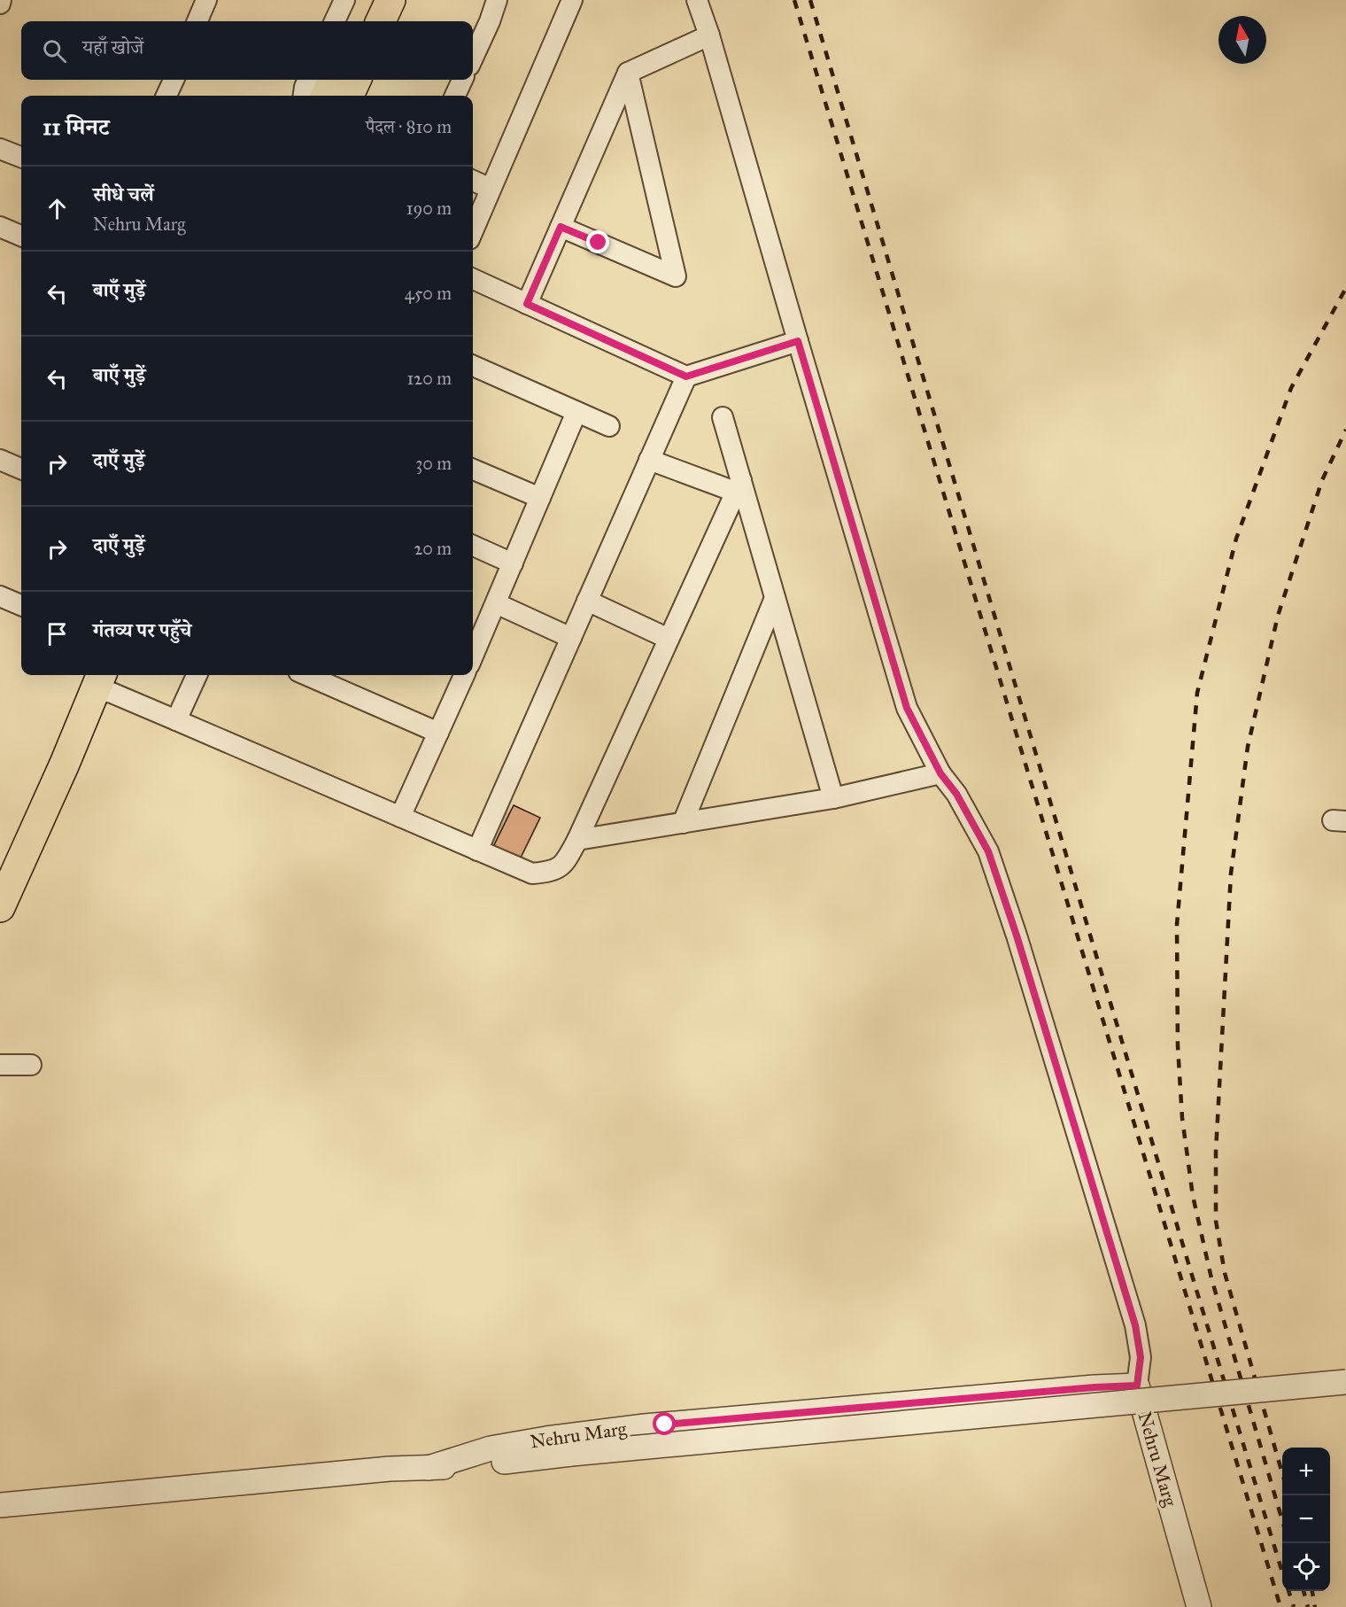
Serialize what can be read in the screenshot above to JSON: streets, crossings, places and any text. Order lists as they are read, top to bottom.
{
  "streets": {
    "street": ["Nehru Marg"]
  },
  "north": "top",
  "page": {
    "search": "यहाँ खोजें",
    "heading": ["11 मिनट", "पैदल · 810 m"],
    "list": [
      ["सीधे चलें", "Nehru Marg", "190 m"],
      ["बाएँ मुड़ें", "450 m"],
      ["बाएँ मुड़ें", "120 m"],
      ["दाएँ मुड़ें", "30 m"],
      ["दाएँ मुड़ें", "20 m"],
      "गंतव्य पर पहुँचे"
    ],
    "map_buttons": ["+", "−"]
  }
}
